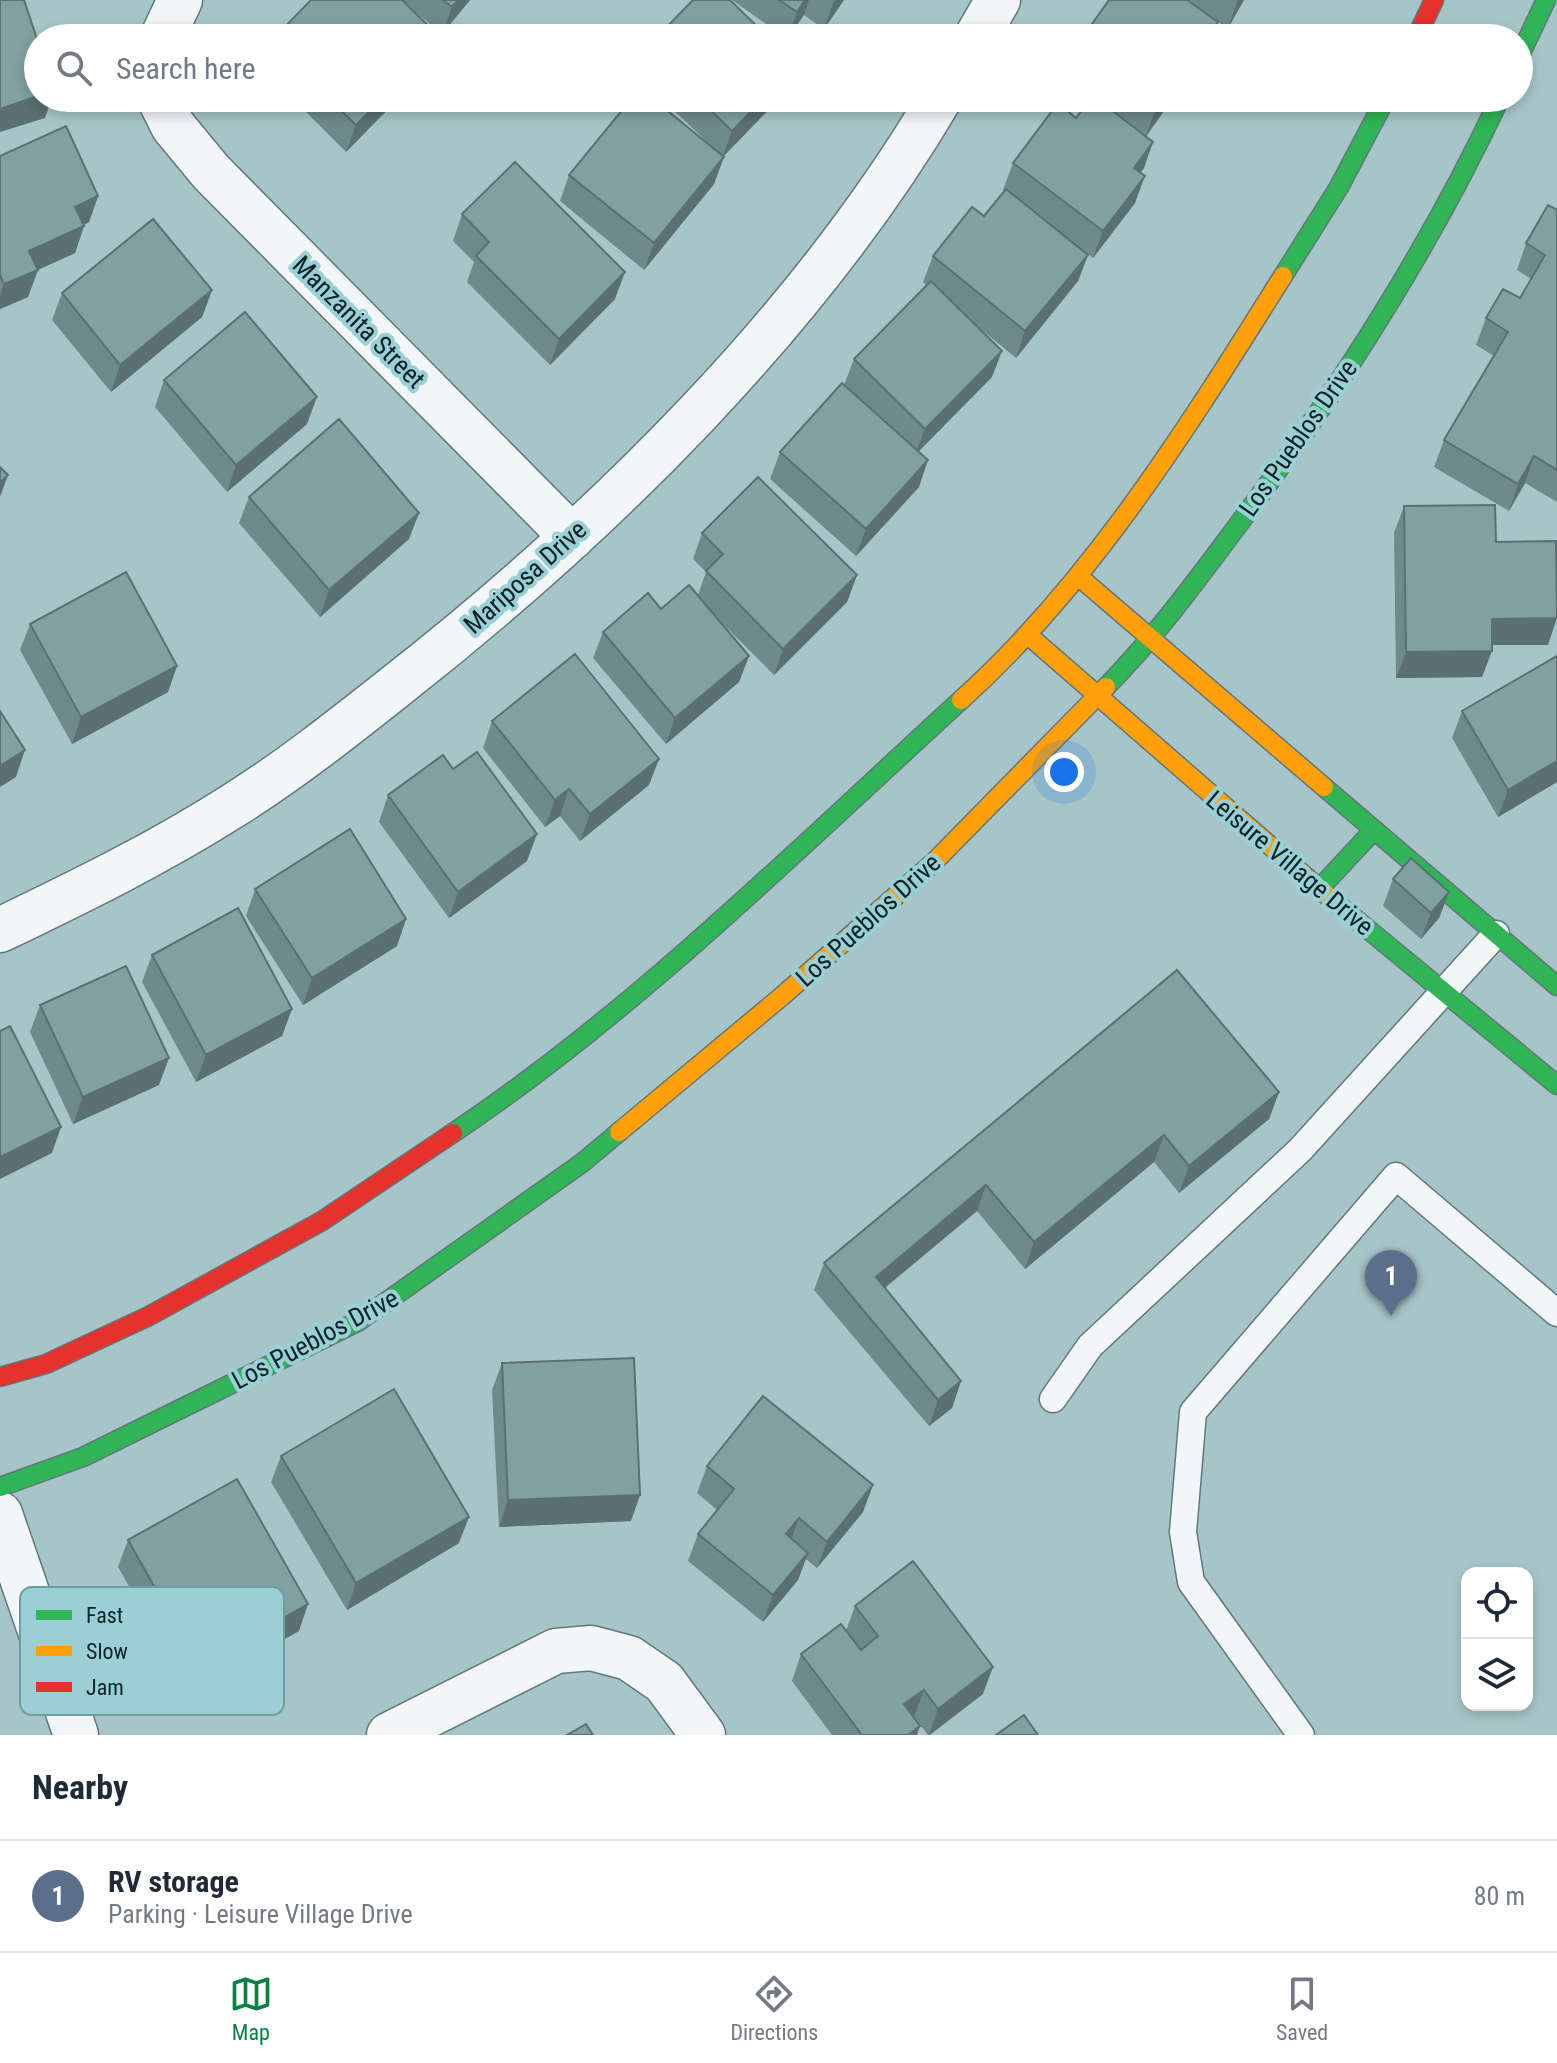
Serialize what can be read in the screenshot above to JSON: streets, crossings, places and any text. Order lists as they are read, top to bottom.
{
  "streets": {
    "street": [
      "Manzanita Street",
      "Los Pueblos Drive",
      "Mariposa Drive",
      "Leisure Village Drive"
    ]
  },
  "crossings": [
    ["Manzanita Street", "Mariposa Drive"],
    ["Los Pueblos Drive", "Leisure Village Drive"]
  ],
  "legend": ["Fast", "Slow", "Jam"],
  "page": {
    "search": "Search here",
    "pins": "1",
    "heading": "Nearby",
    "list": [
      {
        "mark": "1",
        "name": "RV storage",
        "note": "Parking · Leisure Village Drive",
        "value": "80 m"
      }
    ],
    "nav": ["Map", "Directions", "Saved"]
  }
}
